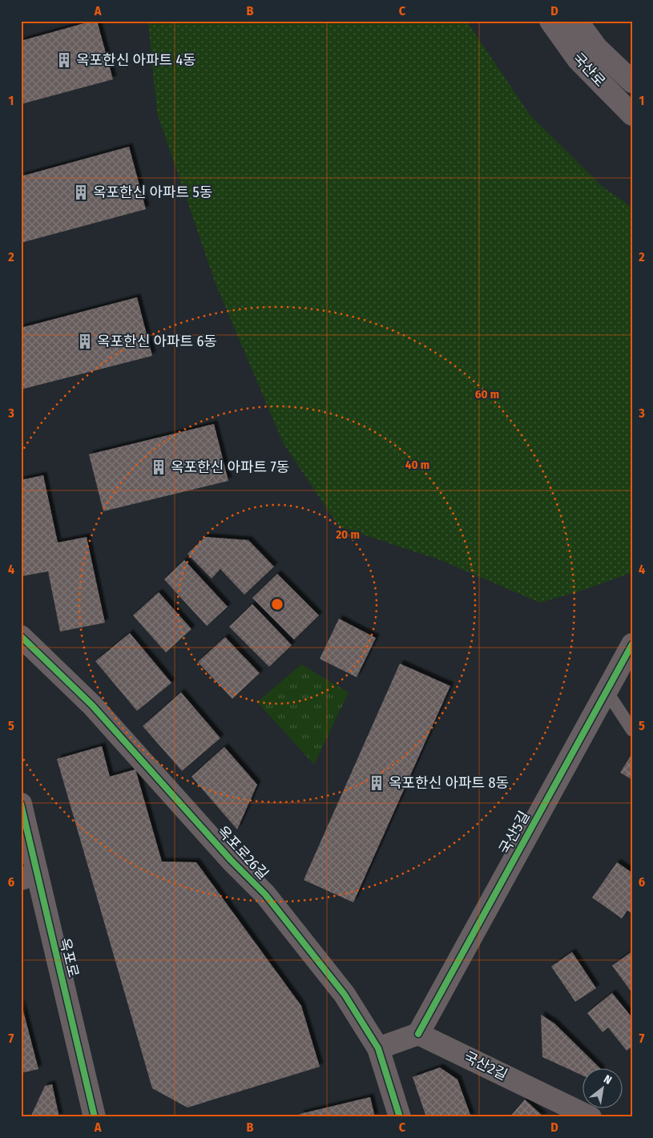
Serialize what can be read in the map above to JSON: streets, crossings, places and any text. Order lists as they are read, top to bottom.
{
  "streets": {
    "street": [
      "국산로",
      "국산5길",
      "옥포로26길",
      "옥포로",
      "국산2길"
    ]
  },
  "crossings": [
    ["국산5길", "국산2길"]
  ],
  "places": {
    "building": [
      "옥포한신 아파트 4동",
      "옥포한신 아파트 5동",
      "옥포한신 아파트 6동",
      "옥포한신 아파트 7동",
      "옥포한신 아파트 8동"
    ]
  },
  "north": "top right",
  "grid": {
    "columns": [
      "A",
      "B",
      "C",
      "D"
    ],
    "rows": [
      "1",
      "2",
      "3",
      "4",
      "5",
      "6",
      "7"
    ]
  },
  "rings": ["60 m", "40 m", "20 m"]
}
